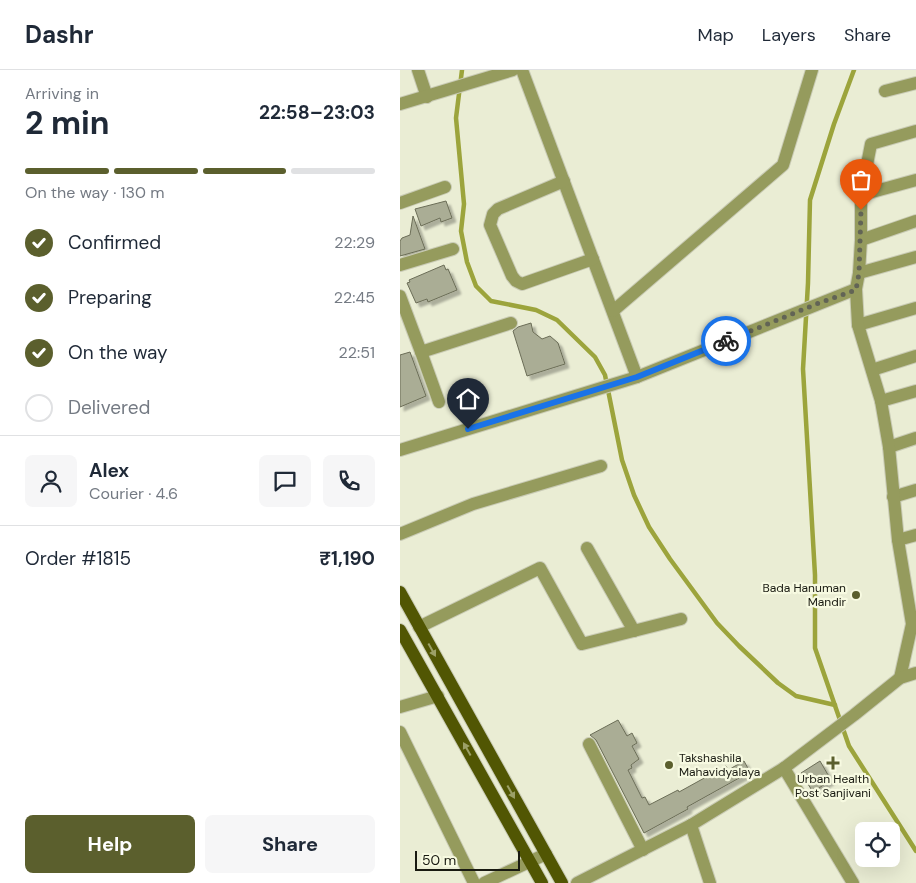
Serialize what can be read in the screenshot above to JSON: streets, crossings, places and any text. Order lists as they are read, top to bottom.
{
  "places": {
    "other": ["Bada Hanuman Mandir", "Takshashila Mahavidyalaya"],
    "health": ["Urban Health Post Sanjivani"]
  },
  "scale_bar": "50 m",
  "page": {
    "header": "Dashr",
    "nav": ["Map", "Layers", "Share"],
    "heading": ["2 min", "Arriving in", "22:58–23:03"],
    "panel": [
      "Alex",
      "Courier · 4.6",
      "Order #1815",
      "₹1,190"
    ],
    "bar": "On the way · 130 m",
    "list": [
      ["Confirmed", "22:29"],
      ["Preparing", "22:45"],
      ["On the way", "22:51"],
      "Delivered"
    ],
    "buttons": ["Help", "Share"],
    "scale": "50 m"
  }
}
